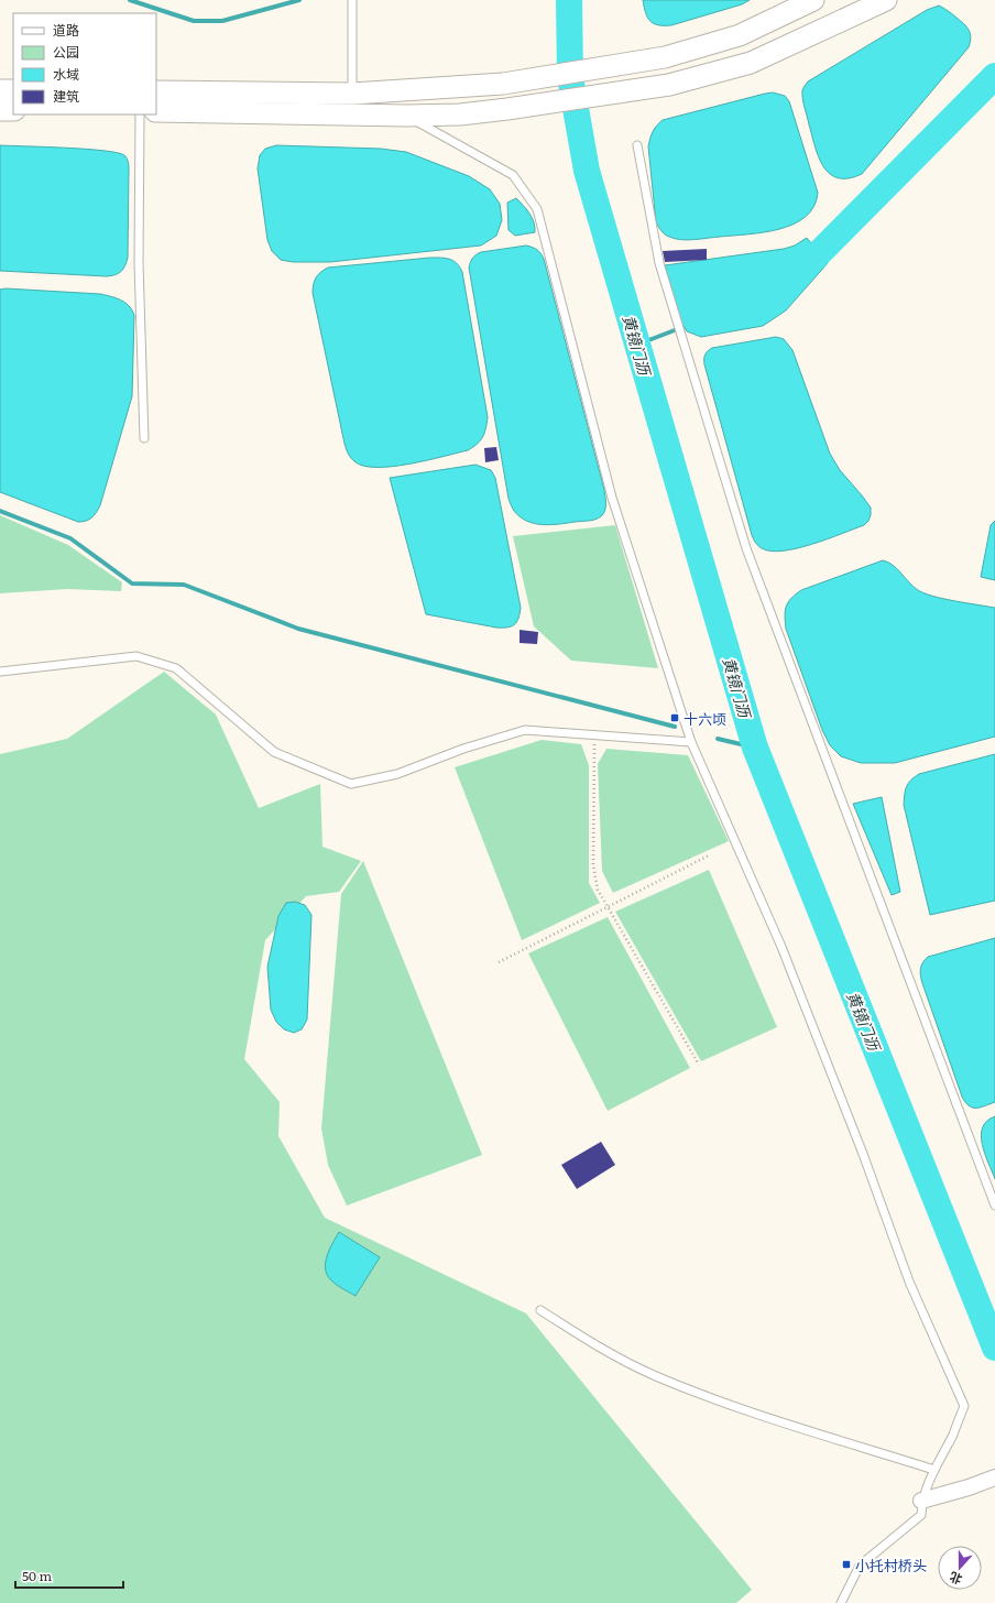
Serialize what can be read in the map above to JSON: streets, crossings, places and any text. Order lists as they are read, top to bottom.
{
  "water": ["黄镜门沥"],
  "places": {
    "transit": ["十六顷", "小托村桥头"]
  },
  "legend": [
    "道路",
    "公园",
    "水域",
    "建筑"
  ],
  "scale_bar": "50 m",
  "north": "bottom"
}
